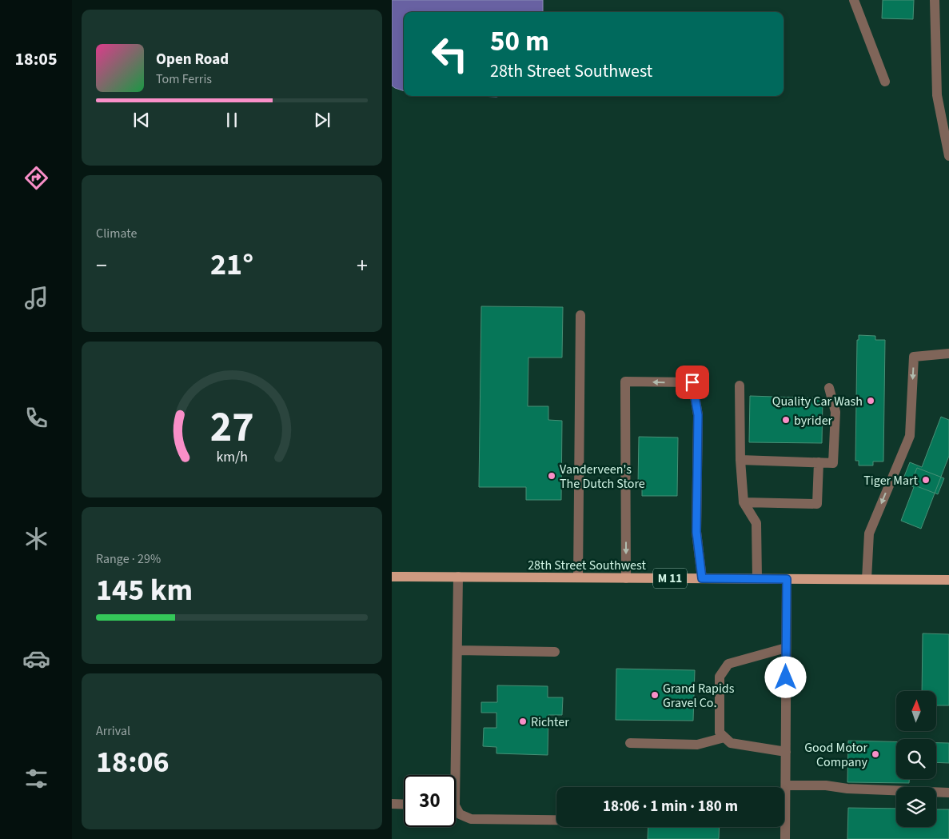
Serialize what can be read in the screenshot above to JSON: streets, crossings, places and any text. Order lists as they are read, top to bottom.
{
  "streets": {
    "main road": ["28th Street Southwest", "M 11"]
  },
  "places": [
    "Quality Car Wash",
    "byrider",
    "Vanderveen's The Dutch Store",
    "Tiger Mart",
    "Grand Rapids Gravel Co.",
    "Richter",
    "Good Motor Company"
  ],
  "north": "top",
  "page": {
    "tabs": "18:05",
    "turn": ["50 m", "28th Street Southwest"],
    "song": ["Open Road", "Tom Ferris"],
    "tile": [
      "Climate",
      ["Range · 29%", "145 km"],
      ["Arrival", "18:06"]
    ],
    "heat": ["−", "21°", "+"],
    "limit": "30",
    "trip": "18:06 · 1 min · 180 m",
    "gauge": ["27", "km/h"]
  }
}
